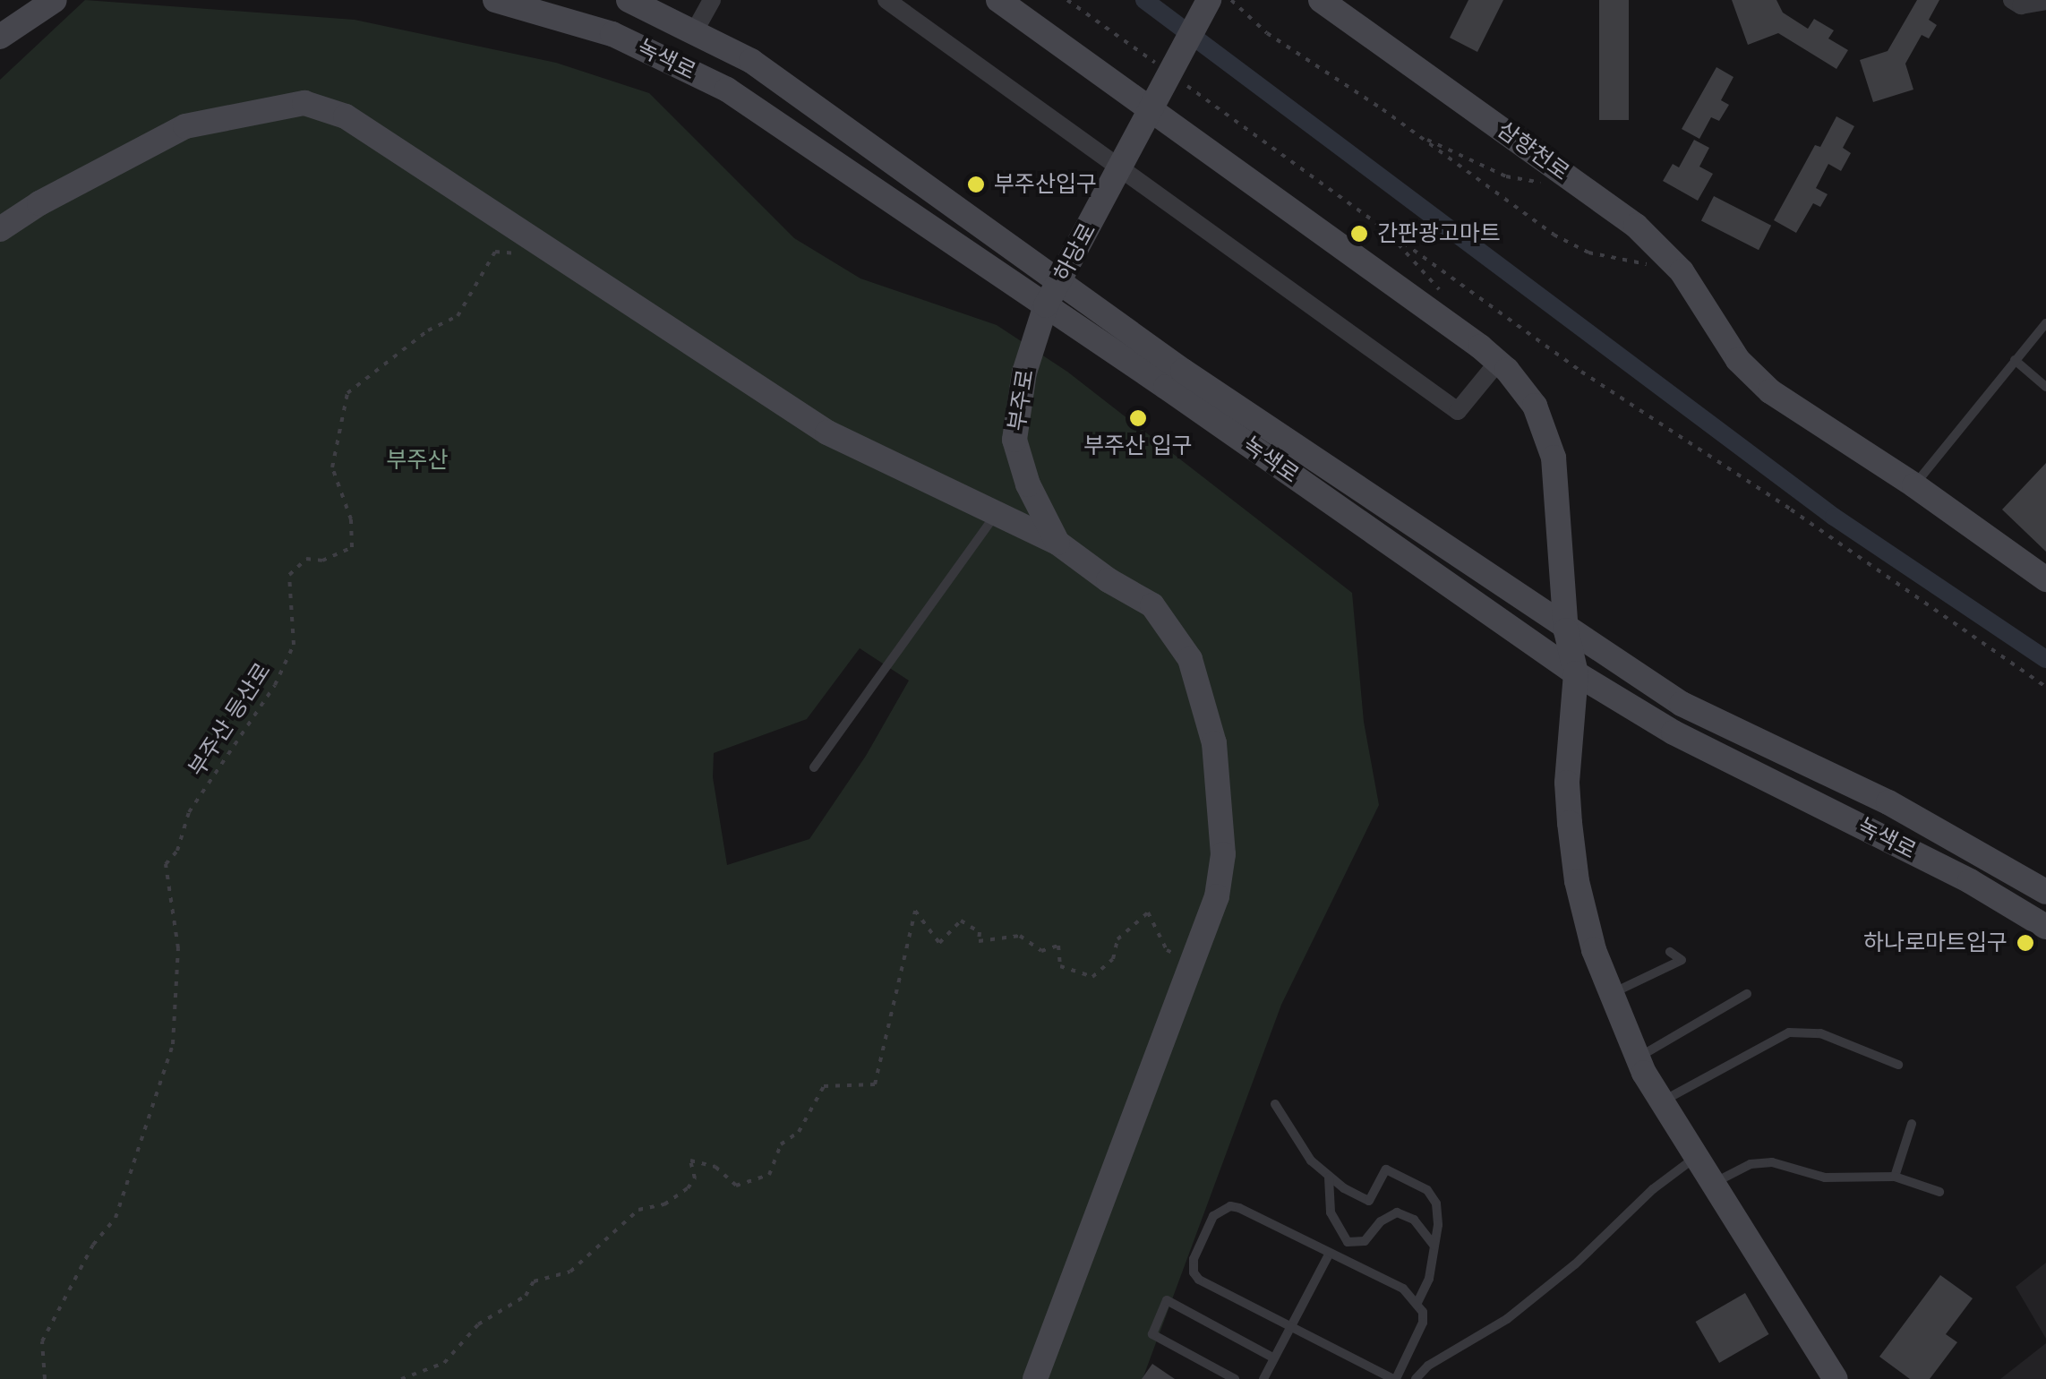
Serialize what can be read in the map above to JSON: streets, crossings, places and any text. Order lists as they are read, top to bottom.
{
  "streets": {
    "street": [
      "녹색로",
      "삼향천로",
      "하당로",
      "부주로"
    ],
    "path": ["부주산 등산로"]
  },
  "crossings": [
    ["녹색로", "하당로"],
    ["녹색로", "부주로"],
    ["하당로", "부주로"]
  ],
  "parks": ["부주산"],
  "places": [
    "부주산입구",
    "간판광고마트",
    "부주산 입구",
    "하나로마트입구"
  ]
}
